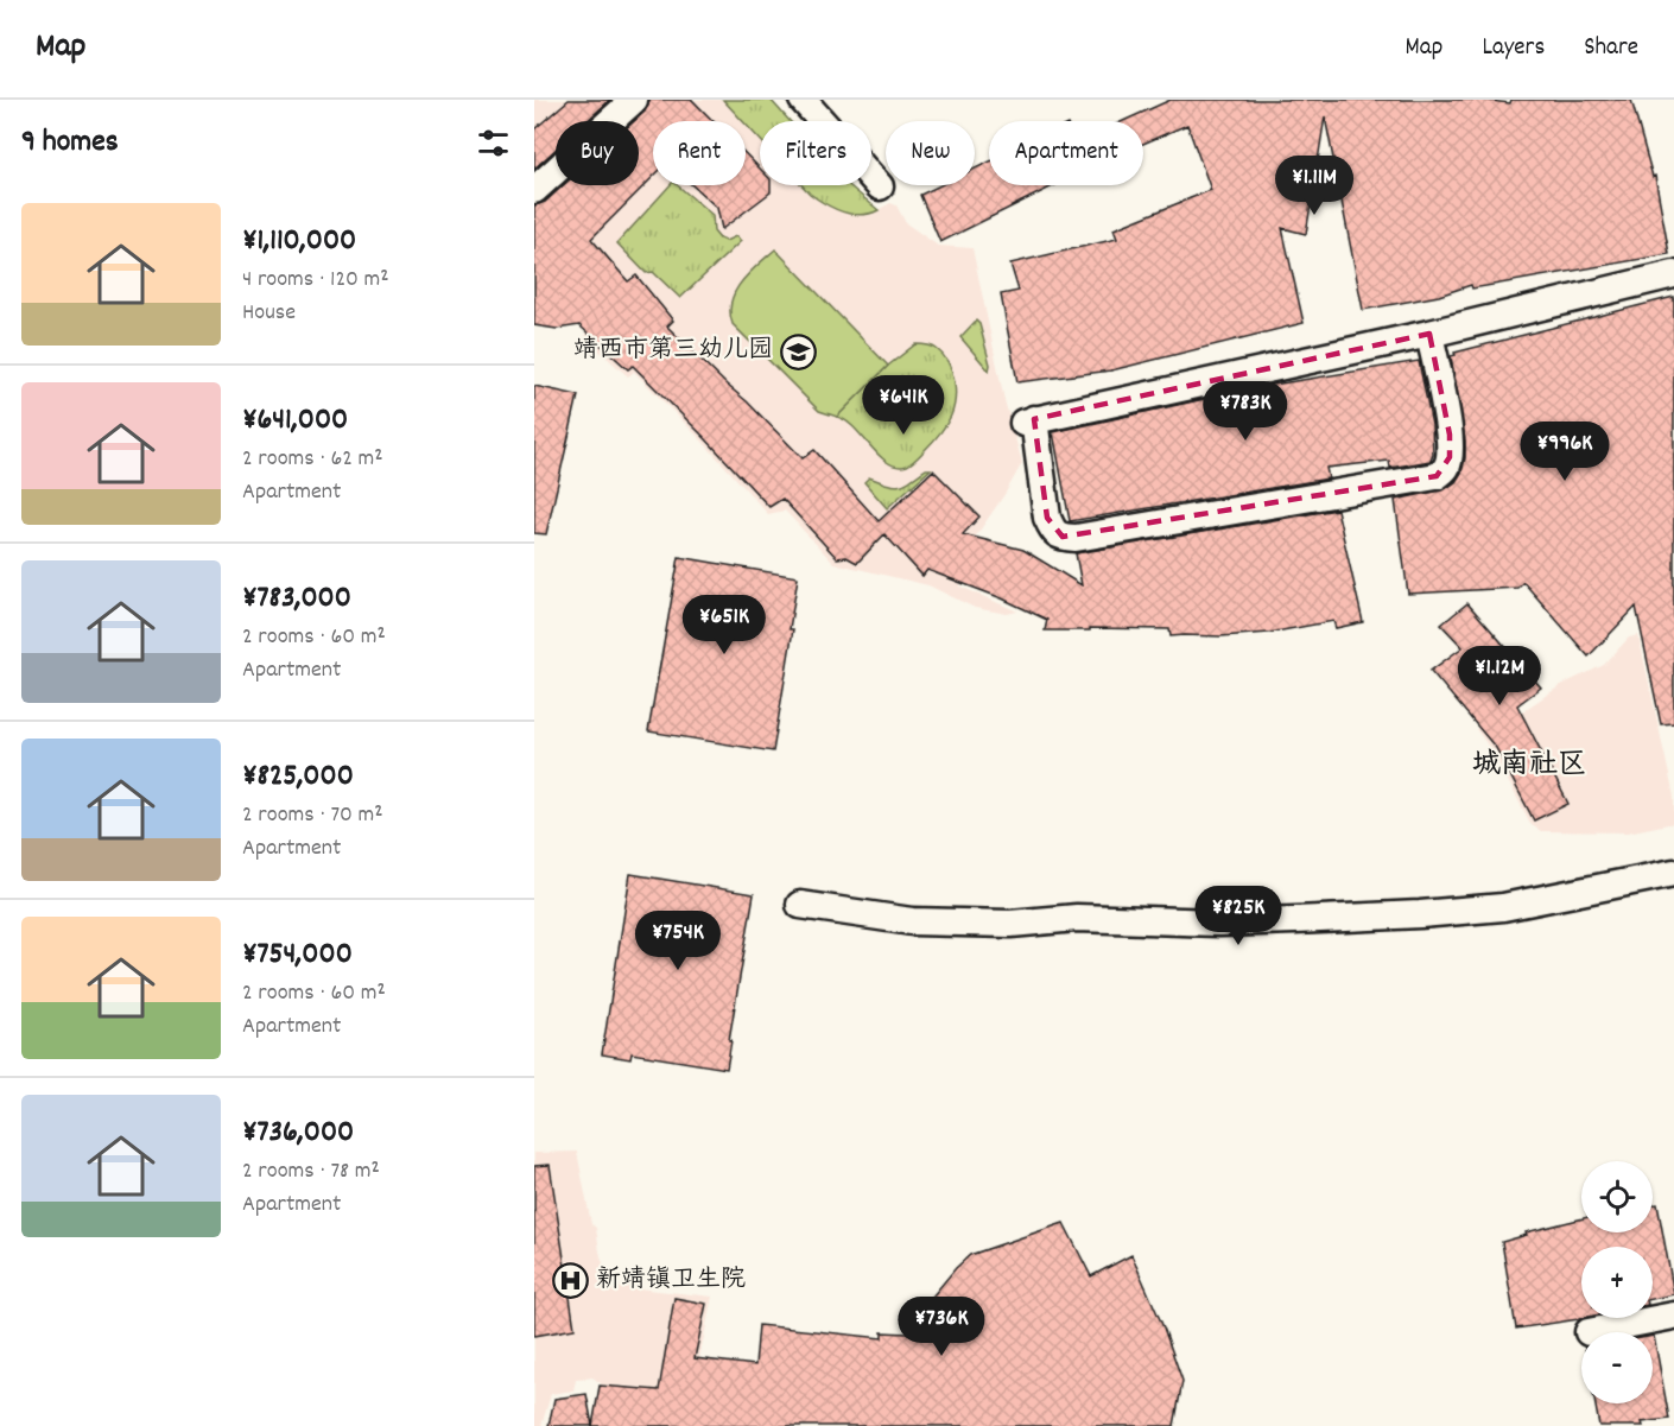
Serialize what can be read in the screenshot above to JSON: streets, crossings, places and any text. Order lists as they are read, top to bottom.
{
  "districts": ["城南社区"],
  "places": {
    "school or university": ["靖西市第三幼儿园"],
    "hospital": ["新靖镇卫生院"]
  },
  "page": {
    "header": "Map",
    "nav": ["Map", "Layers", "Share"],
    "heading": "9 homes",
    "chip": [
      "Buy",
      "Rent",
      "Filters",
      "New",
      "Apartment"
    ],
    "price": [
      "¥1.11M",
      "¥641K",
      "¥783K",
      "¥996K",
      "¥651K",
      "¥1.12M",
      "¥825K",
      "¥754K",
      "¥736K"
    ],
    "list": [
      {
        "name": "¥1,110,000",
        "note": "4 rooms · 120 m² · House"
      },
      {
        "name": "¥641,000",
        "note": "2 rooms · 62 m² · Apartment"
      },
      {
        "name": "¥783,000",
        "note": "2 rooms · 60 m² · Apartment"
      },
      {
        "name": "¥825,000",
        "note": "2 rooms · 70 m² · Apartment"
      },
      {
        "name": "¥754,000",
        "note": "2 rooms · 60 m² · Apartment"
      },
      {
        "name": "¥736,000",
        "note": "2 rooms · 78 m² · Apartment"
      }
    ],
    "map_buttons": ["+", "−"]
  }
}
